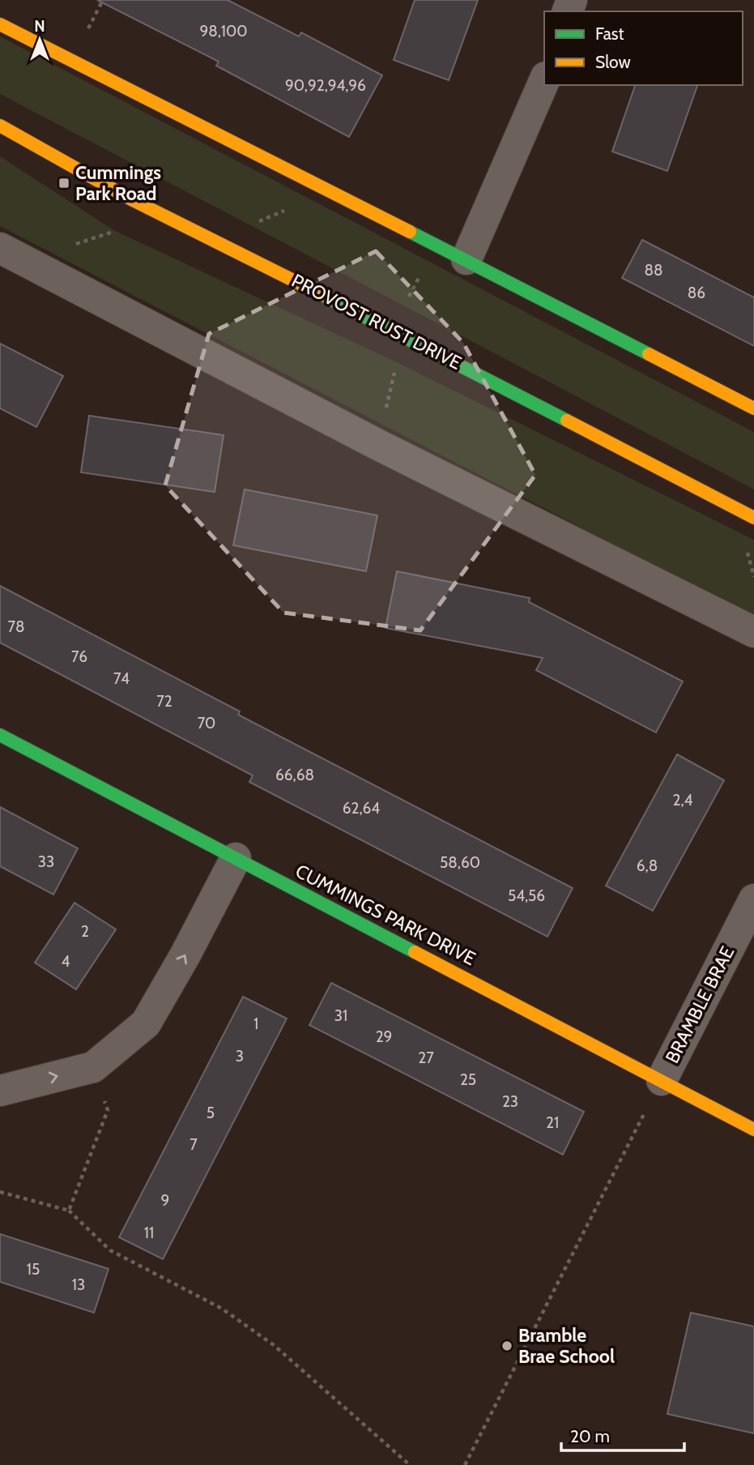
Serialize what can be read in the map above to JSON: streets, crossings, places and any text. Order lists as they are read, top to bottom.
{
  "streets": {
    "street": ["PROVOST RUST DRIVE", "CUMMINGS PARK DRIVE", "BRAMBLE BRAE"]
  },
  "crossings": [
    ["CUMMINGS PARK DRIVE", "BRAMBLE BRAE"]
  ],
  "places": {
    "transit": ["Cummings Park Road"],
    "other": ["Bramble Brae School"]
  },
  "house_numbers": [
    "98,100",
    "90,92,94,96",
    "88",
    "86",
    "78",
    "76",
    "74",
    "72",
    "70",
    "66,68",
    "2,4",
    "62,64",
    "33",
    "58,60",
    "6,8",
    "54,56",
    "2",
    "4",
    "31",
    "1",
    "29",
    "3",
    "27",
    "25",
    "23",
    "5",
    "21",
    "7",
    "9",
    "11",
    "15",
    "13"
  ],
  "legend": ["Fast", "Slow"],
  "scale_bar": "20 m",
  "north": "top"
}
